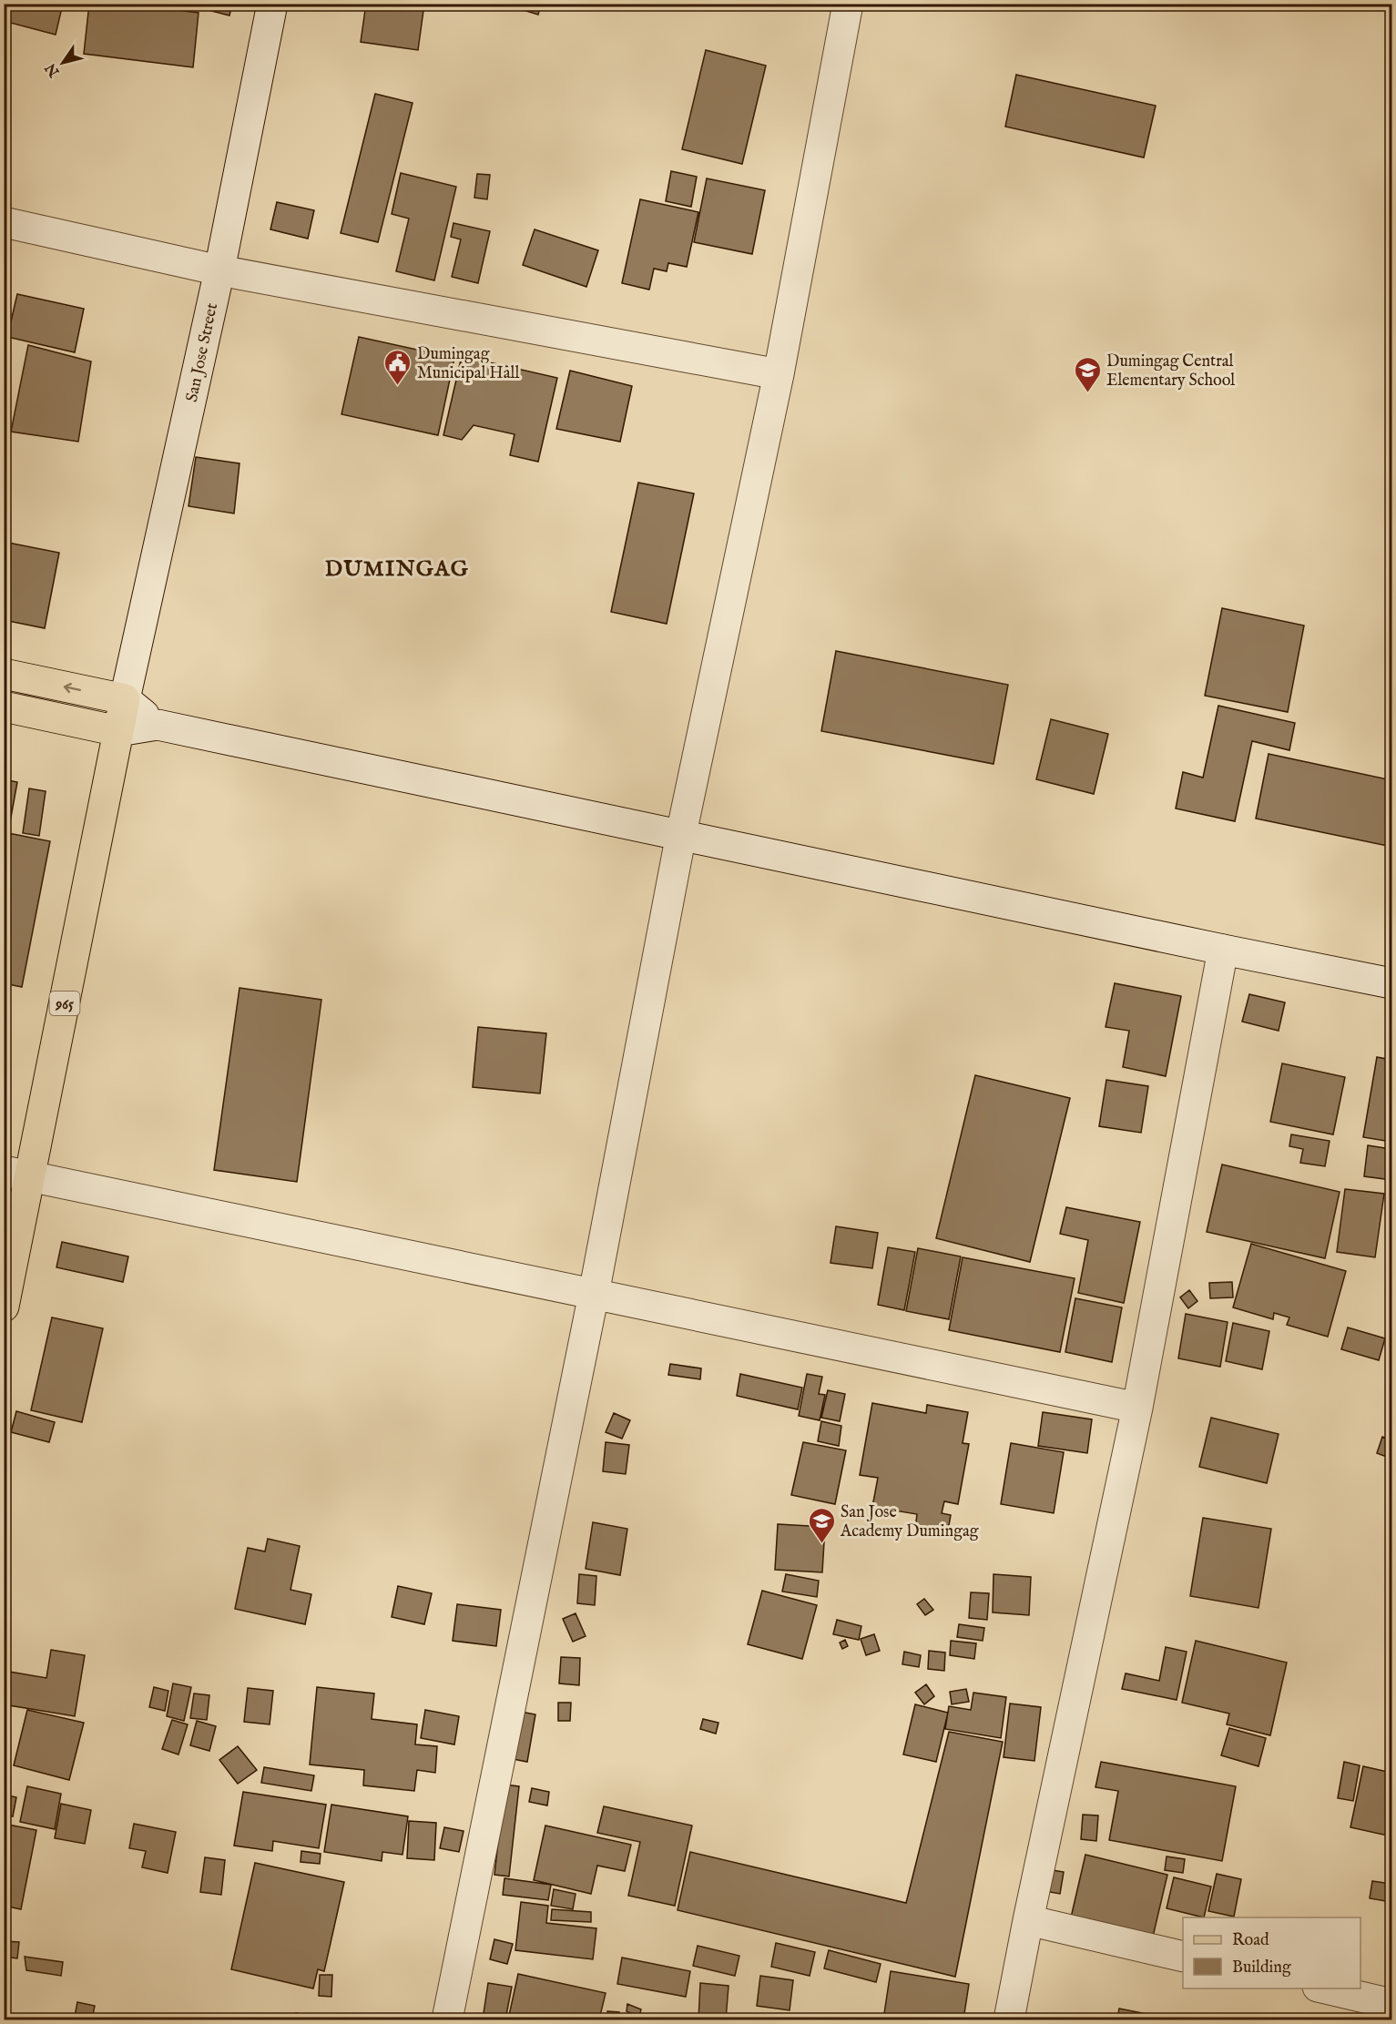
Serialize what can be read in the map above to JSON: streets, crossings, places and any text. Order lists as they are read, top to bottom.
{
  "streets": {
    "main road": ["965"],
    "street": ["San Jose Street"]
  },
  "crossings": [
    ["San Jose Street", "965"]
  ],
  "districts": ["DUMINGAG"],
  "places": {
    "public building": ["Dumingag Municipal Hall"],
    "school or university": ["Dumingag Central Elementary School", "San Jose Academy Dumingag"]
  },
  "legend": ["Road", "Building"],
  "north": "bottom left"
}
